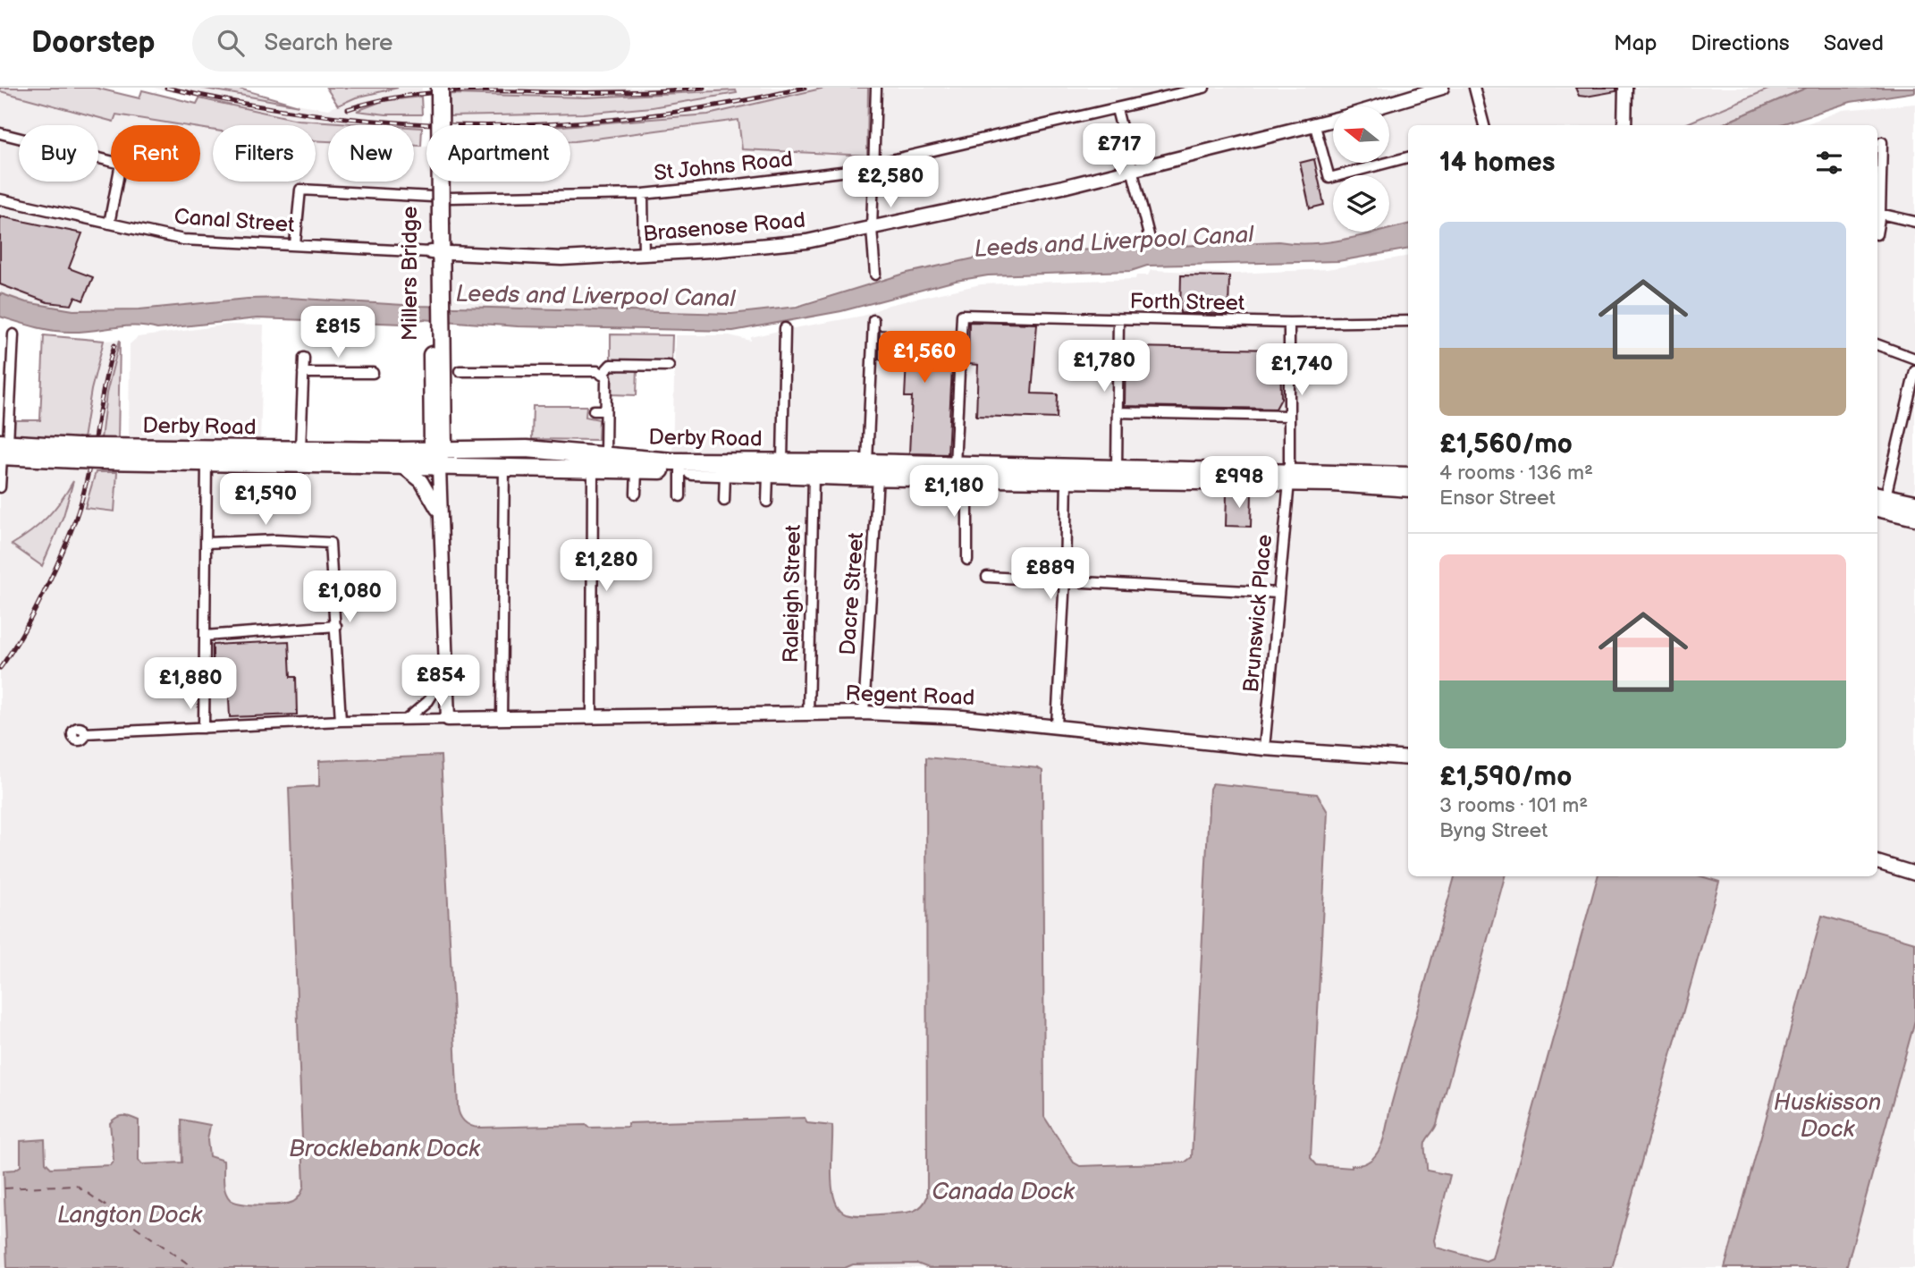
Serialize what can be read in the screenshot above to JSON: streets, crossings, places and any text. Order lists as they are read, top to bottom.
{
  "streets": {
    "highway": ["Millers Bridge", "Derby Road"],
    "main road": ["Brasenose Road", "Regent Road"],
    "street": [
      "St Johns Road",
      "Canal Street",
      "Forth Street",
      "Raleigh Street",
      "Dacre Street",
      "Brunswick Place"
    ]
  },
  "crossings": [
    ["St Johns Road", "Canal Street"],
    ["Canal Street", "Brasenose Road"],
    ["Canal Street", "Millers Bridge"],
    ["Brasenose Road", "Millers Bridge"],
    ["Millers Bridge", "Derby Road"],
    ["Millers Bridge", "Regent Road"],
    ["Forth Street", "Derby Road"],
    ["Forth Street", "Brunswick Place"],
    ["Derby Road", "Raleigh Street"],
    ["Derby Road", "Dacre Street"],
    ["Derby Road", "Brunswick Place"],
    ["Raleigh Street", "Regent Road"],
    ["Dacre Street", "Regent Road"],
    ["Brunswick Place", "Regent Road"]
  ],
  "water": [
    "Leeds and Liverpool Canal",
    "Huskisson Dock",
    "Brocklebank Dock",
    "Canada Dock",
    "Langton Dock"
  ],
  "north": "left",
  "page": {
    "header": "Doorstep",
    "search": "Search here",
    "nav": ["Map", "Directions", "Saved"],
    "price": [
      "£717",
      "£2,580",
      "£815",
      "£1,560",
      "£1,780",
      "£1,740",
      "£998",
      "£1,180",
      "£1,590",
      "£1,280",
      "£889",
      "£1,080",
      "£854",
      "£1,880"
    ],
    "chip": [
      "Buy",
      "Rent",
      "Filters",
      "New",
      "Apartment"
    ],
    "heading": "14 homes",
    "list": [
      {
        "name": "£1,560/mo",
        "note": "4 rooms · 136 m² · Ensor Street"
      },
      {
        "name": "£1,590/mo",
        "note": "3 rooms · 101 m² · Byng Street"
      }
    ]
  }
}
